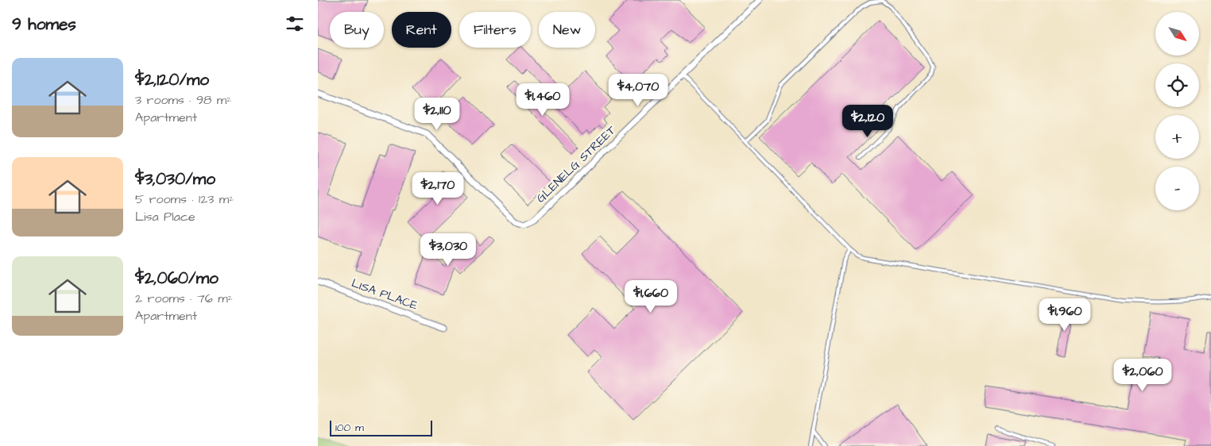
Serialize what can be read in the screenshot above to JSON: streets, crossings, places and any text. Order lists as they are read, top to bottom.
{
  "streets": {
    "street": ["GLENELG STREET", "LISA PLACE"]
  },
  "scale_bar": "100 m",
  "north": "bottom right",
  "page": {
    "heading": "9 homes",
    "map_buttons": ["+", "−"],
    "chip": [
      "Buy",
      "Rent",
      "Filters",
      "New"
    ],
    "list": [
      {
        "name": "$2,120/mo",
        "note": "3 rooms · 98 m² · Apartment"
      },
      {
        "name": "$3,030/mo",
        "note": "5 rooms · 123 m² · Lisa Place"
      },
      {
        "name": "$2,060/mo",
        "note": "2 rooms · 76 m² · Apartment"
      }
    ],
    "price": [
      "$4,070",
      "$1,460",
      "$2,110",
      "$2,120",
      "$2,170",
      "$3,030",
      "$1,660",
      "$1,960",
      "$2,060"
    ],
    "scale": "100 m"
  }
}
